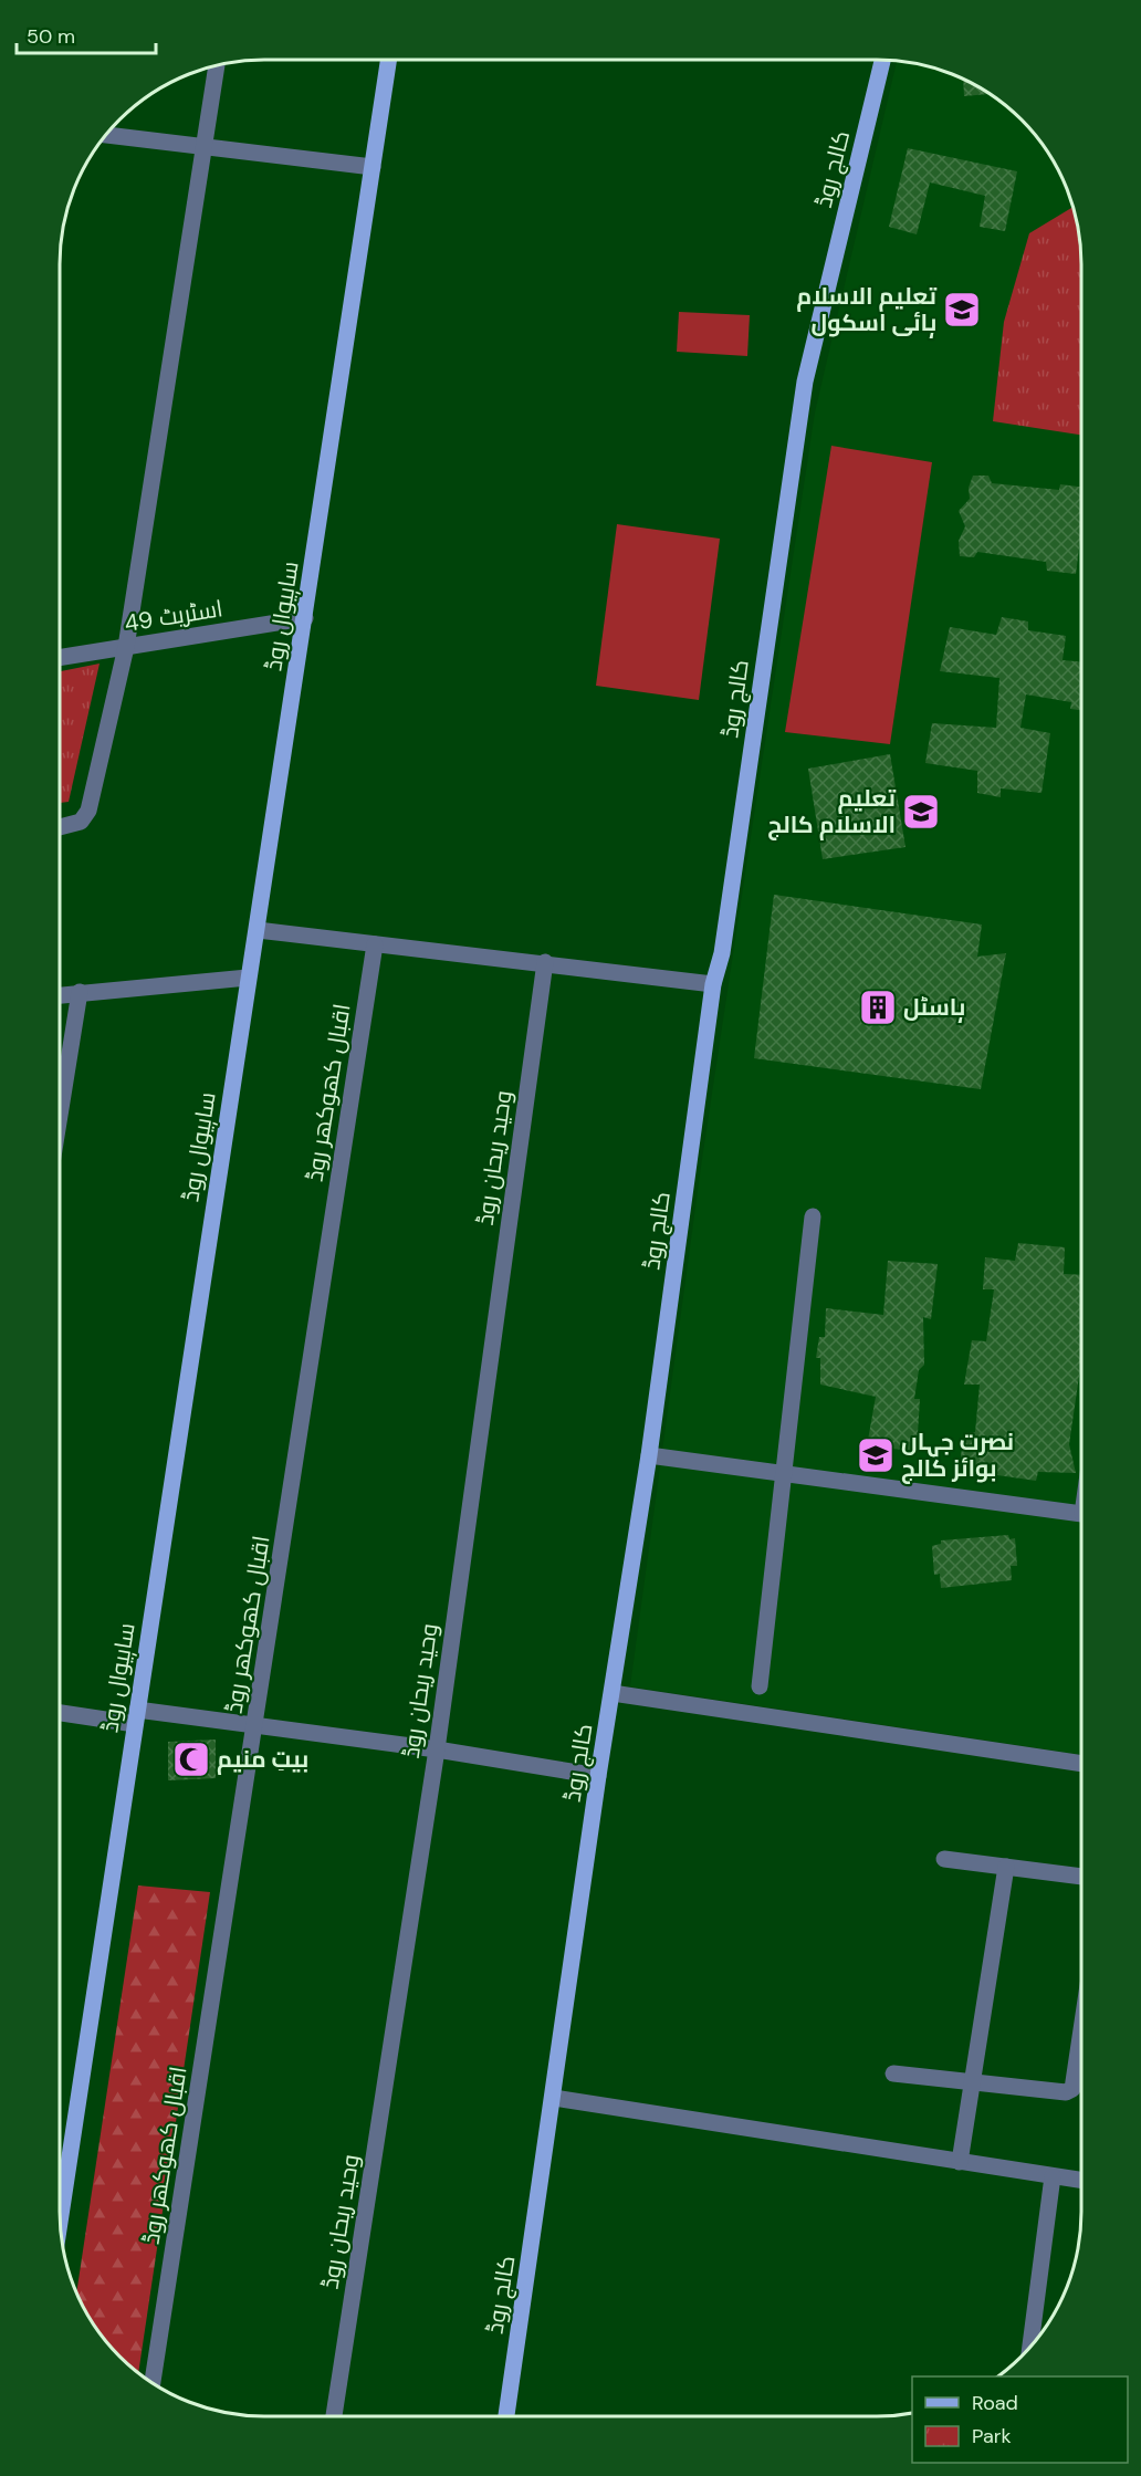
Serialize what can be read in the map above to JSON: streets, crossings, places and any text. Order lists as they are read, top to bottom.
{
  "streets": {
    "main road": ["کالج روڈ", "ساہیوال روڈ"],
    "street": ["اسٹریٹ 49", "اقبال کھوکھر روڈ", "وحید ریحان روڈ"]
  },
  "crossings": [
    ["اسٹریٹ 49", "ساہیوال روڈ"]
  ],
  "places": {
    "school or university": ["تعلیم الاسلام ہائی اسکول", "تعلیم الاسلام کالج", "نصرت جہاں بوائز کالج"],
    "building": ["ہاسٹل"],
    "mosque": ["بیتِ منیم"]
  },
  "legend": ["Road", "Park"],
  "scale_bar": "50 m"
}
